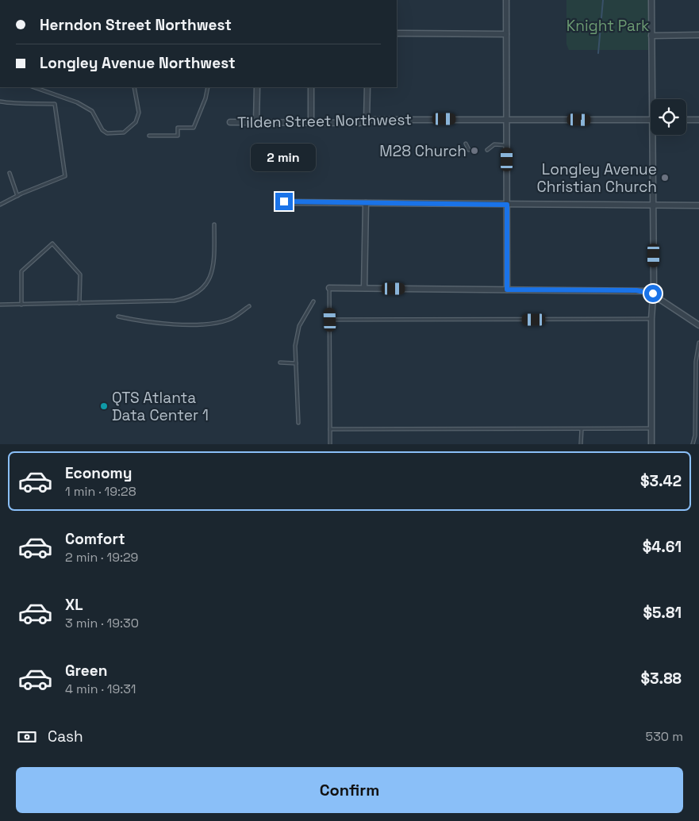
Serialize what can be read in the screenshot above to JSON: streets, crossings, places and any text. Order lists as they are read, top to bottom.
{
  "streets": {
    "street": ["Tilden Street Northwest"]
  },
  "parks": ["Knight Park"],
  "places": ["M28 Church", "Longley Avenue Christian Church", "QTS Atlanta Data Center 1"],
  "page": {
    "banner": ["Herndon Street Northwest", "Longley Avenue Northwest"],
    "bubble": "2 min",
    "list": [
      {
        "name": "Economy",
        "note": "1 min · 19:28",
        "value": "$3.42"
      },
      {
        "name": "Comfort",
        "note": "2 min · 19:29",
        "value": "$4.61"
      },
      {
        "name": "XL",
        "note": "3 min · 19:30",
        "value": "$5.81"
      },
      {
        "name": "Green",
        "note": "4 min · 19:31",
        "value": "$3.88"
      }
    ],
    "pay": ["Cash", "530 m"],
    "buttons": "Confirm"
  }
}
